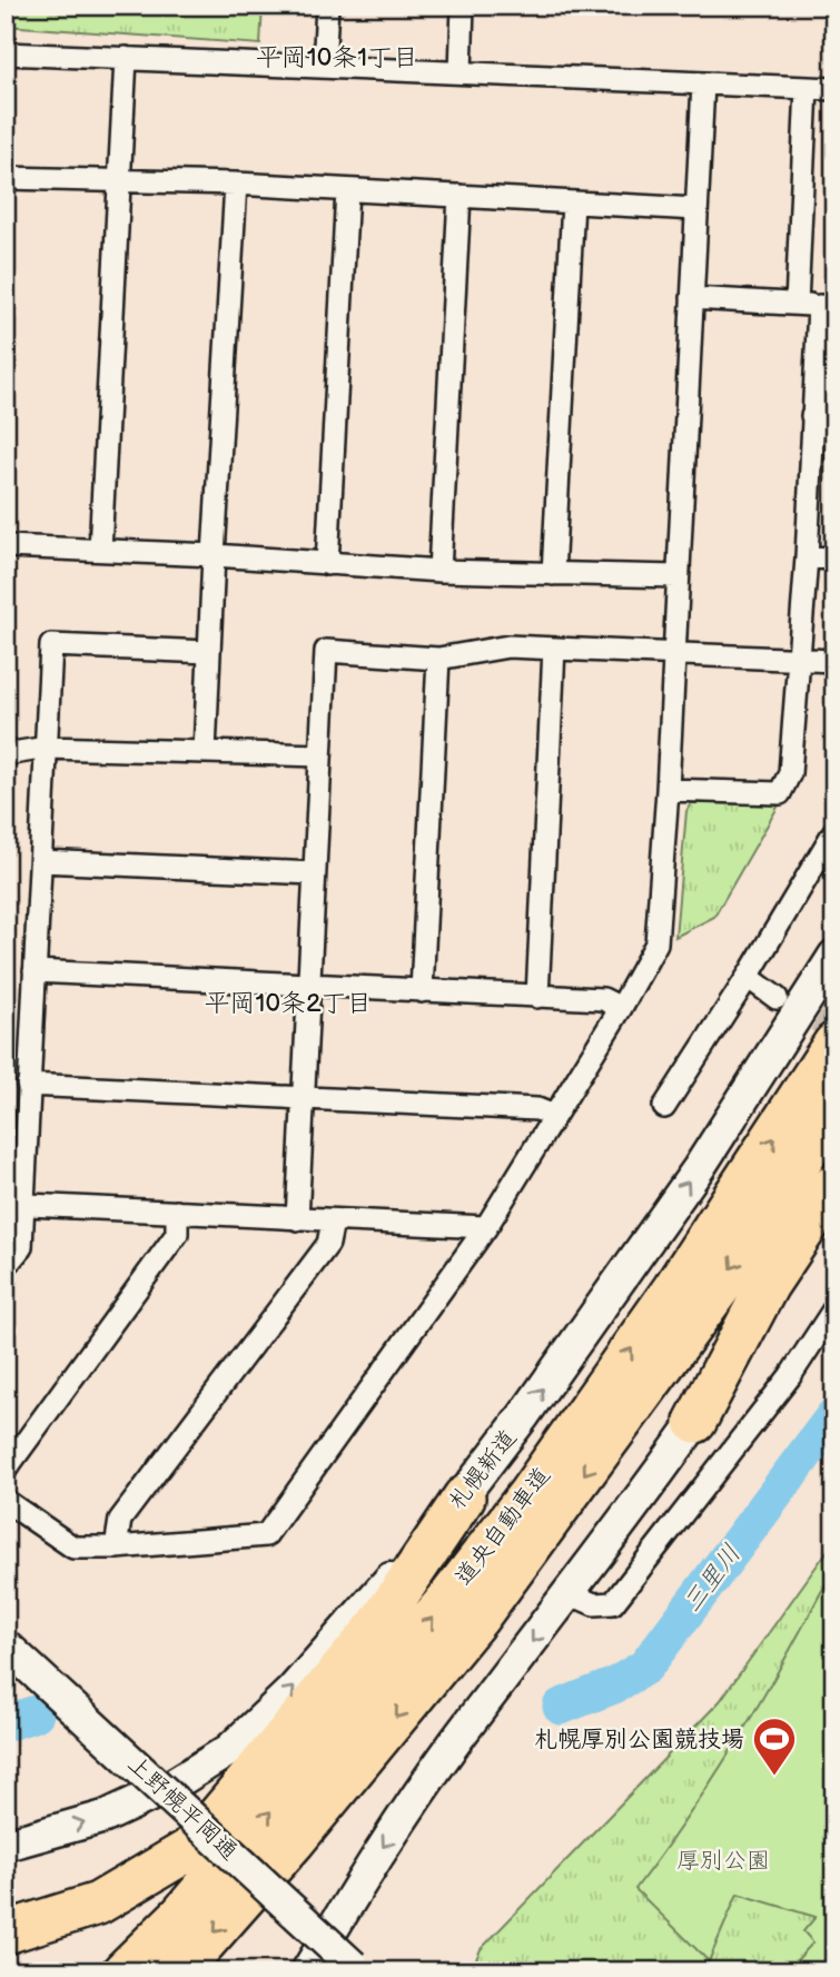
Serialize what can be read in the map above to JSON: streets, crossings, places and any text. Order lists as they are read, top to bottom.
{
  "streets": {
    "highway": ["道央自動車道"],
    "street": ["札幌新道", "上野幌平岡通"]
  },
  "districts": ["平岡10条1丁目", "平岡10条2丁目"],
  "water": ["三里川"],
  "parks": ["厚別公園"],
  "places": {
    "sports": ["札幌厚別公園競技場"]
  }
}
